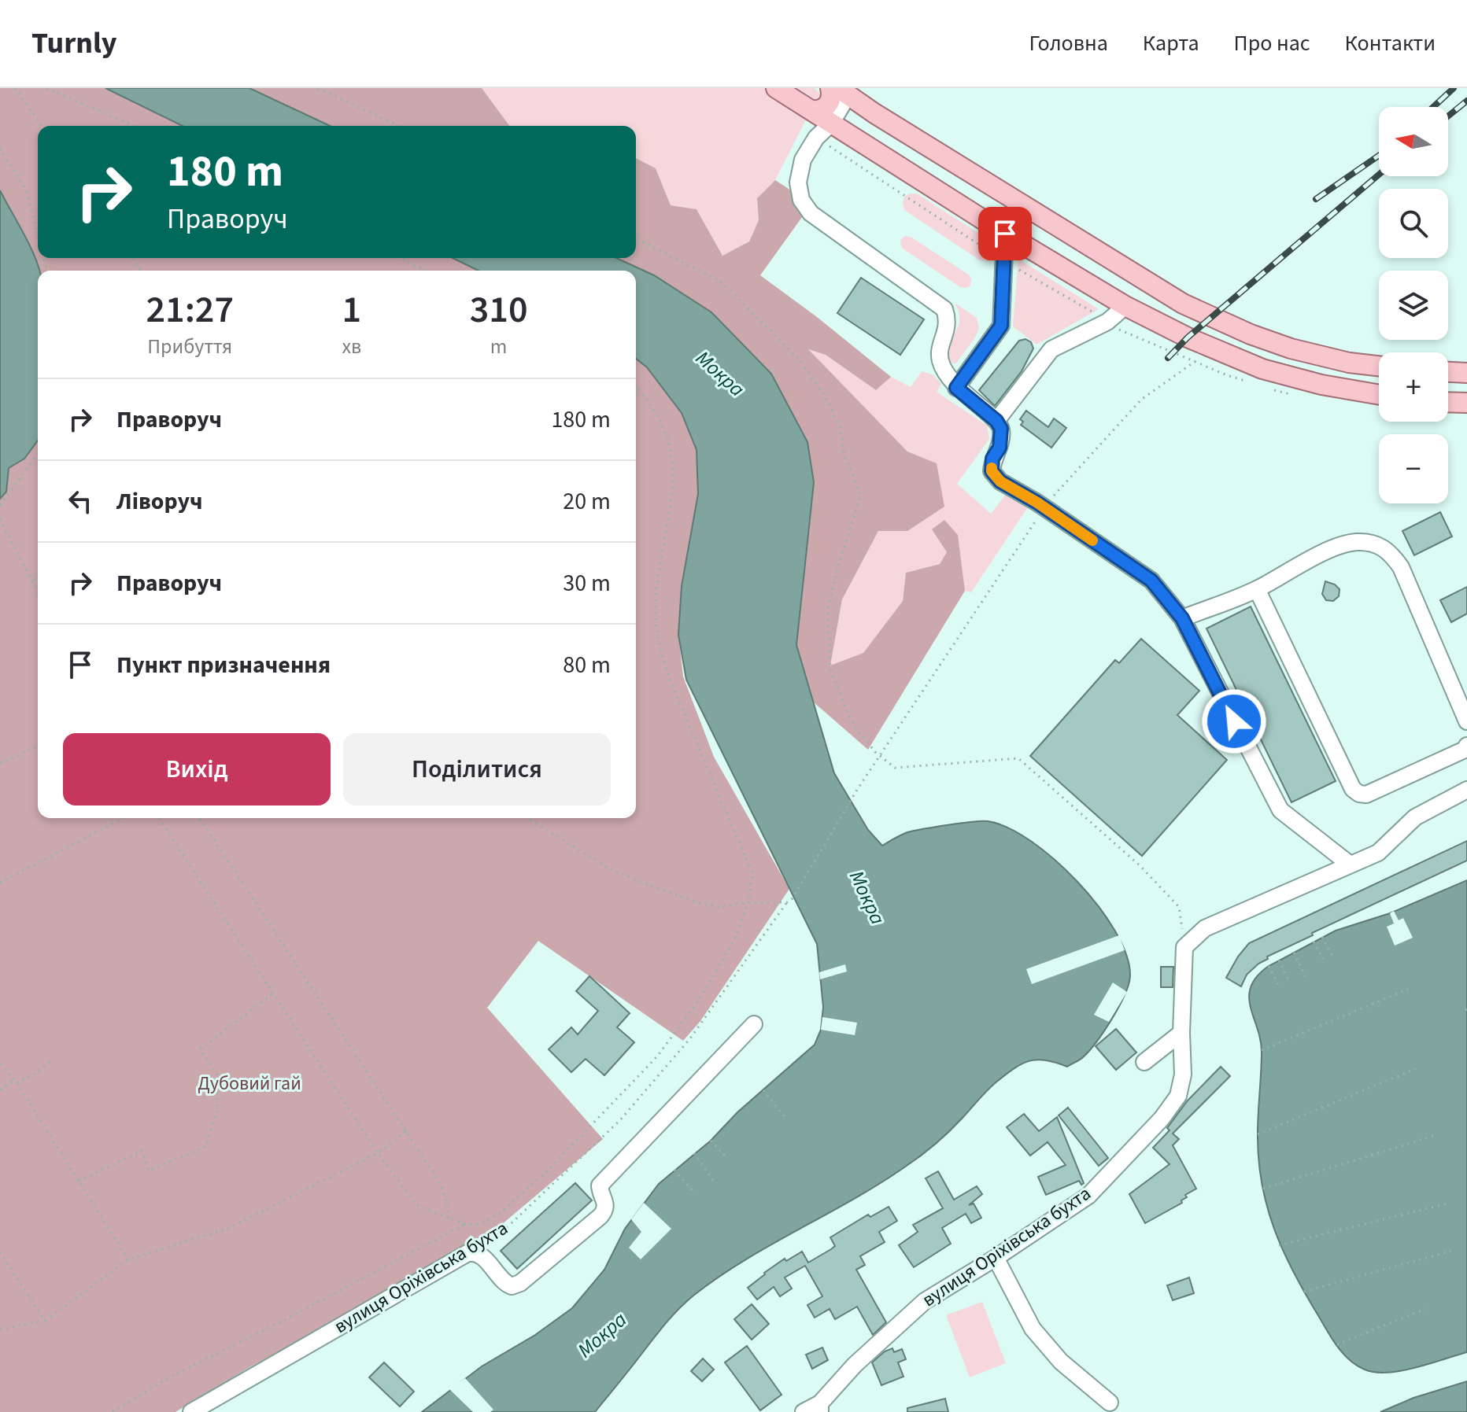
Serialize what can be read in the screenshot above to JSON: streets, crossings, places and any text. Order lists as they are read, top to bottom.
{
  "streets": {
    "street": ["вулиця Оріхівська бухта"]
  },
  "water": ["Мокра"],
  "parks": ["Дубовий гай"],
  "north": "left",
  "page": {
    "header": "Turnly",
    "nav": [
      "Головна",
      "Карта",
      "Про нас",
      "Контакти"
    ],
    "map_buttons": ["+", "−"],
    "turn": ["180 m", "Праворуч"],
    "eta": [
      "21:27",
      "Прибуття",
      "1",
      "хв",
      "310",
      "m"
    ],
    "list": [
      {
        "name": "Праворуч",
        "value": "180 m"
      },
      {
        "name": "Ліворуч",
        "value": "20 m"
      },
      {
        "name": "Праворуч",
        "value": "30 m"
      },
      {
        "name": "Пункт призначення",
        "value": "80 m"
      }
    ],
    "buttons": ["Вихід", "Поділитися"]
  }
}
